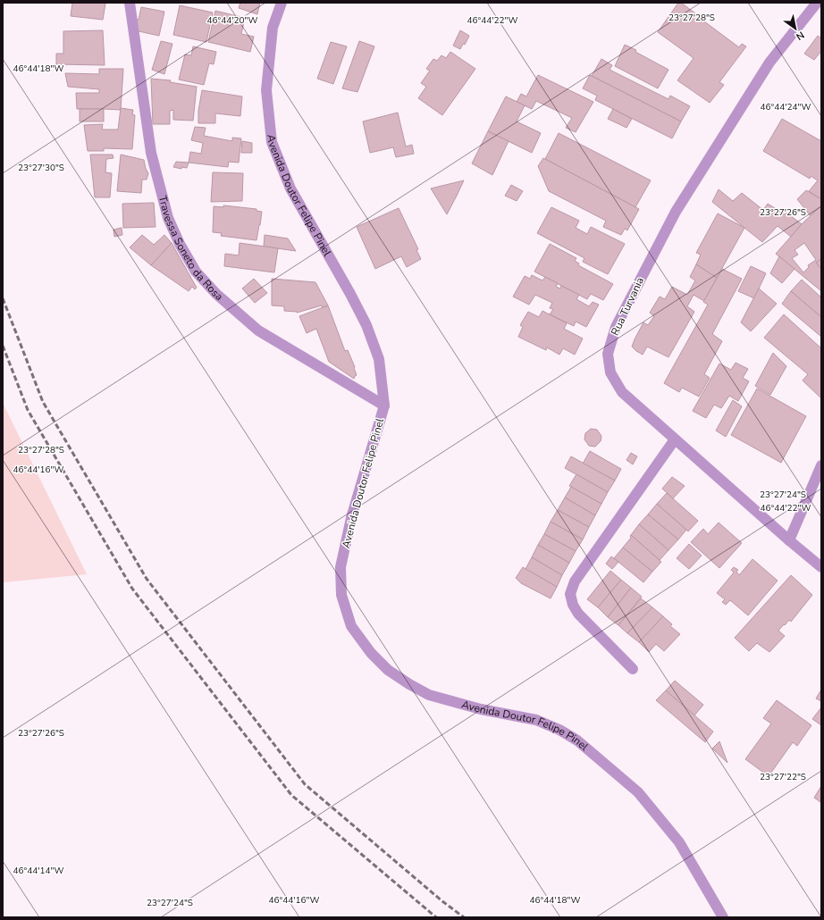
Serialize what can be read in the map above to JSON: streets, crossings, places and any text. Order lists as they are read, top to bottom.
{
  "streets": {
    "street": ["Avenida Doutor Felipe Pinel", "Travessa Soneto da Rosa", "Rua Turvania"]
  },
  "crossings": [
    ["Avenida Doutor Felipe Pinel", "Travessa Soneto da Rosa"]
  ],
  "north": "bottom right",
  "coordinates": [
    "23°27'28\"S",
    "46°44'20\"W",
    "46°44'22\"W",
    "46°44'18\"W",
    "46°44'24\"W",
    "23°27'30\"S",
    "23°27'26\"S",
    "46°44'16\"W",
    "23°27'24\"S",
    "23°27'22\"S",
    "46°44'14\"W"
  ]
}
